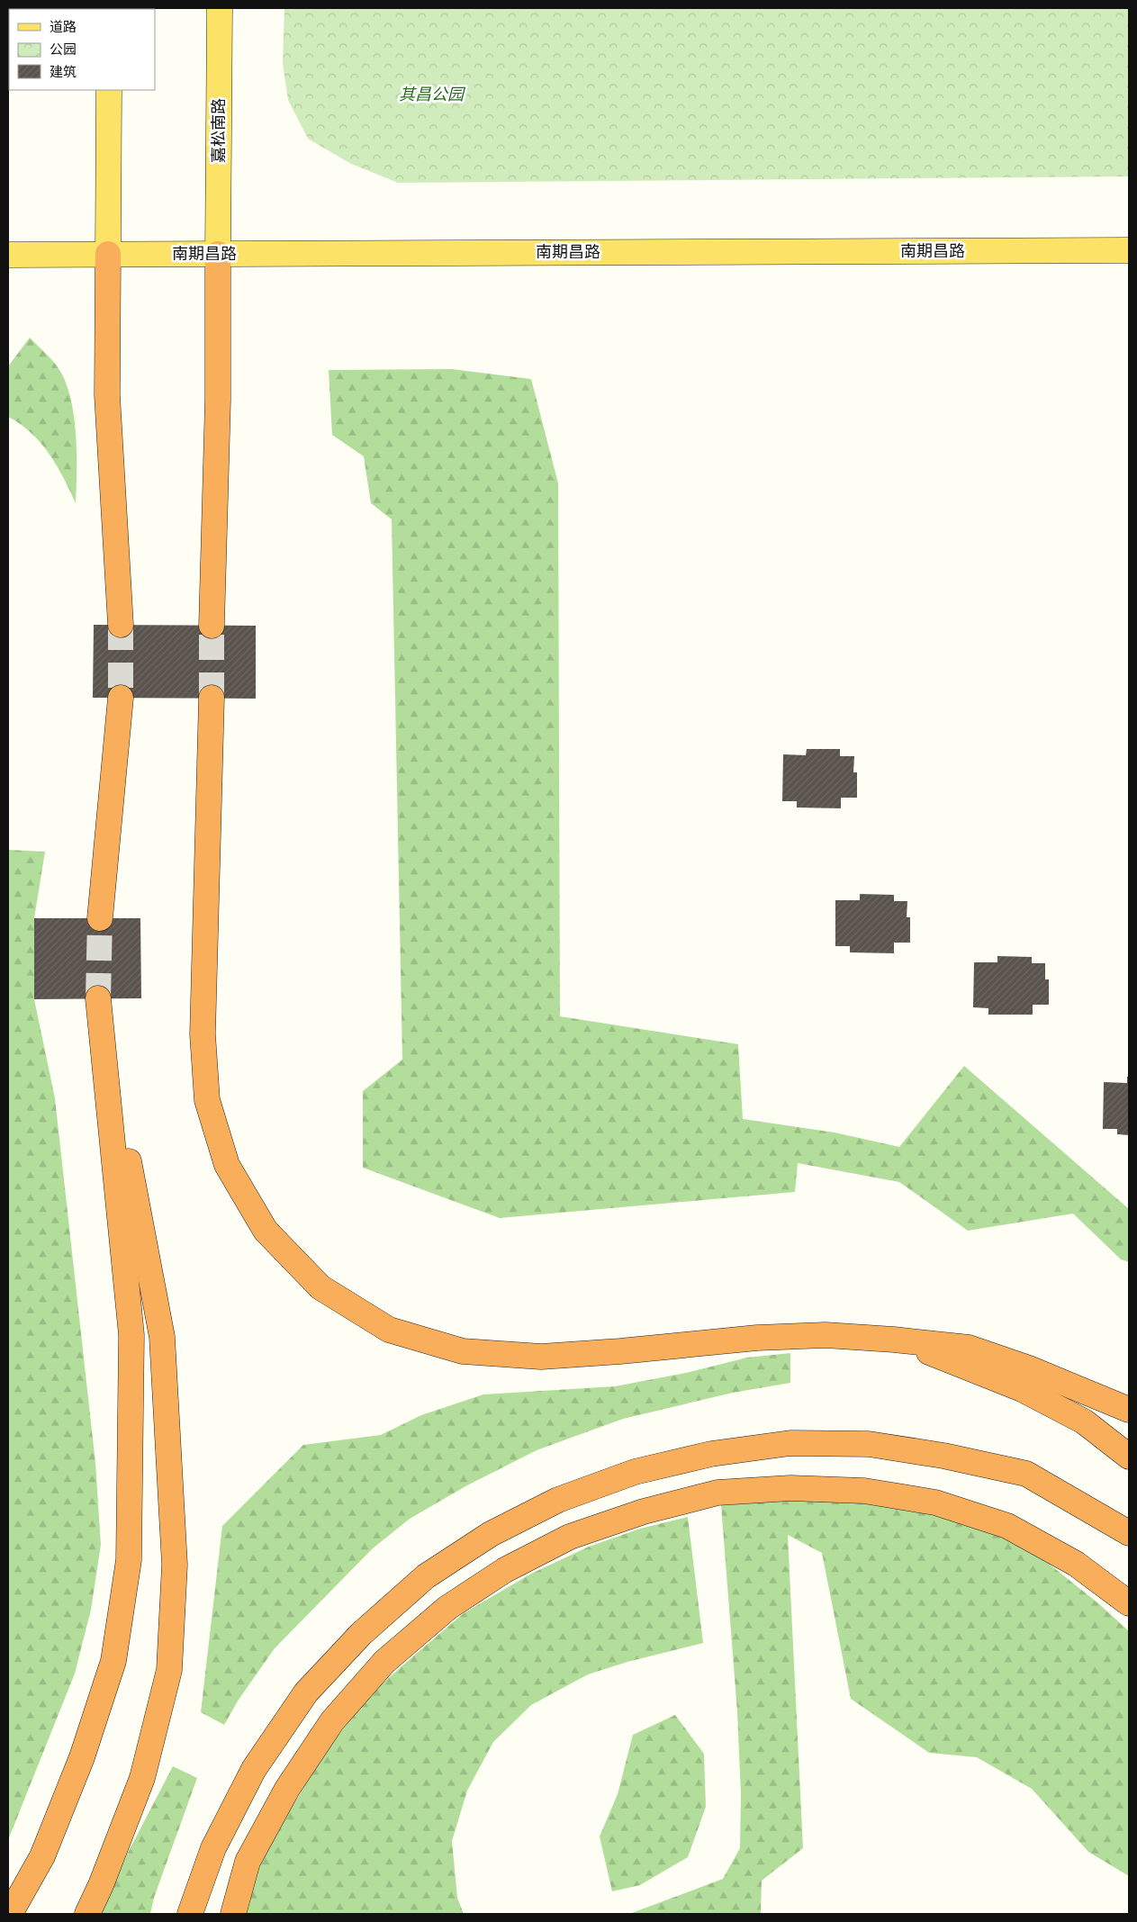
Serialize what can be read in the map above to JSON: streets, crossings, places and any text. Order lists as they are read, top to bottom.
{
  "streets": {
    "main road": ["嘉松南路", "南期昌路"]
  },
  "crossings": [
    ["嘉松南路", "南期昌路"]
  ],
  "parks": ["其昌公园"],
  "legend": ["道路", "公园", "建筑"]
}
